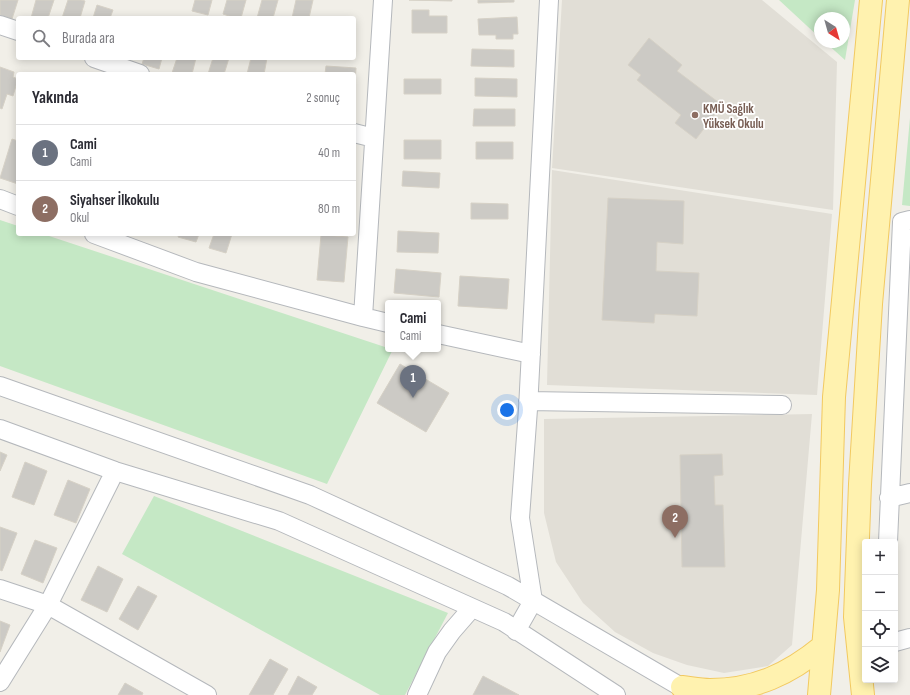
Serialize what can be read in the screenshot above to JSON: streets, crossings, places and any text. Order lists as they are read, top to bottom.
{
  "places": ["KMÜ Sağlık Yüksek Okulu"],
  "north": "bottom right",
  "page": {
    "search": "Burada ara",
    "heading": ["Yakında", "2 sonuç"],
    "list": [
      {
        "mark": "1",
        "name": "Cami",
        "note": "Cami",
        "value": "40 m"
      },
      {
        "mark": "2",
        "name": "Siyahser İlkokulu",
        "note": "Okul",
        "value": "80 m"
      }
    ],
    "popup": ["Cami", "Cami"],
    "pins": ["1", "2"],
    "map_buttons": ["+", "−"]
  }
}
